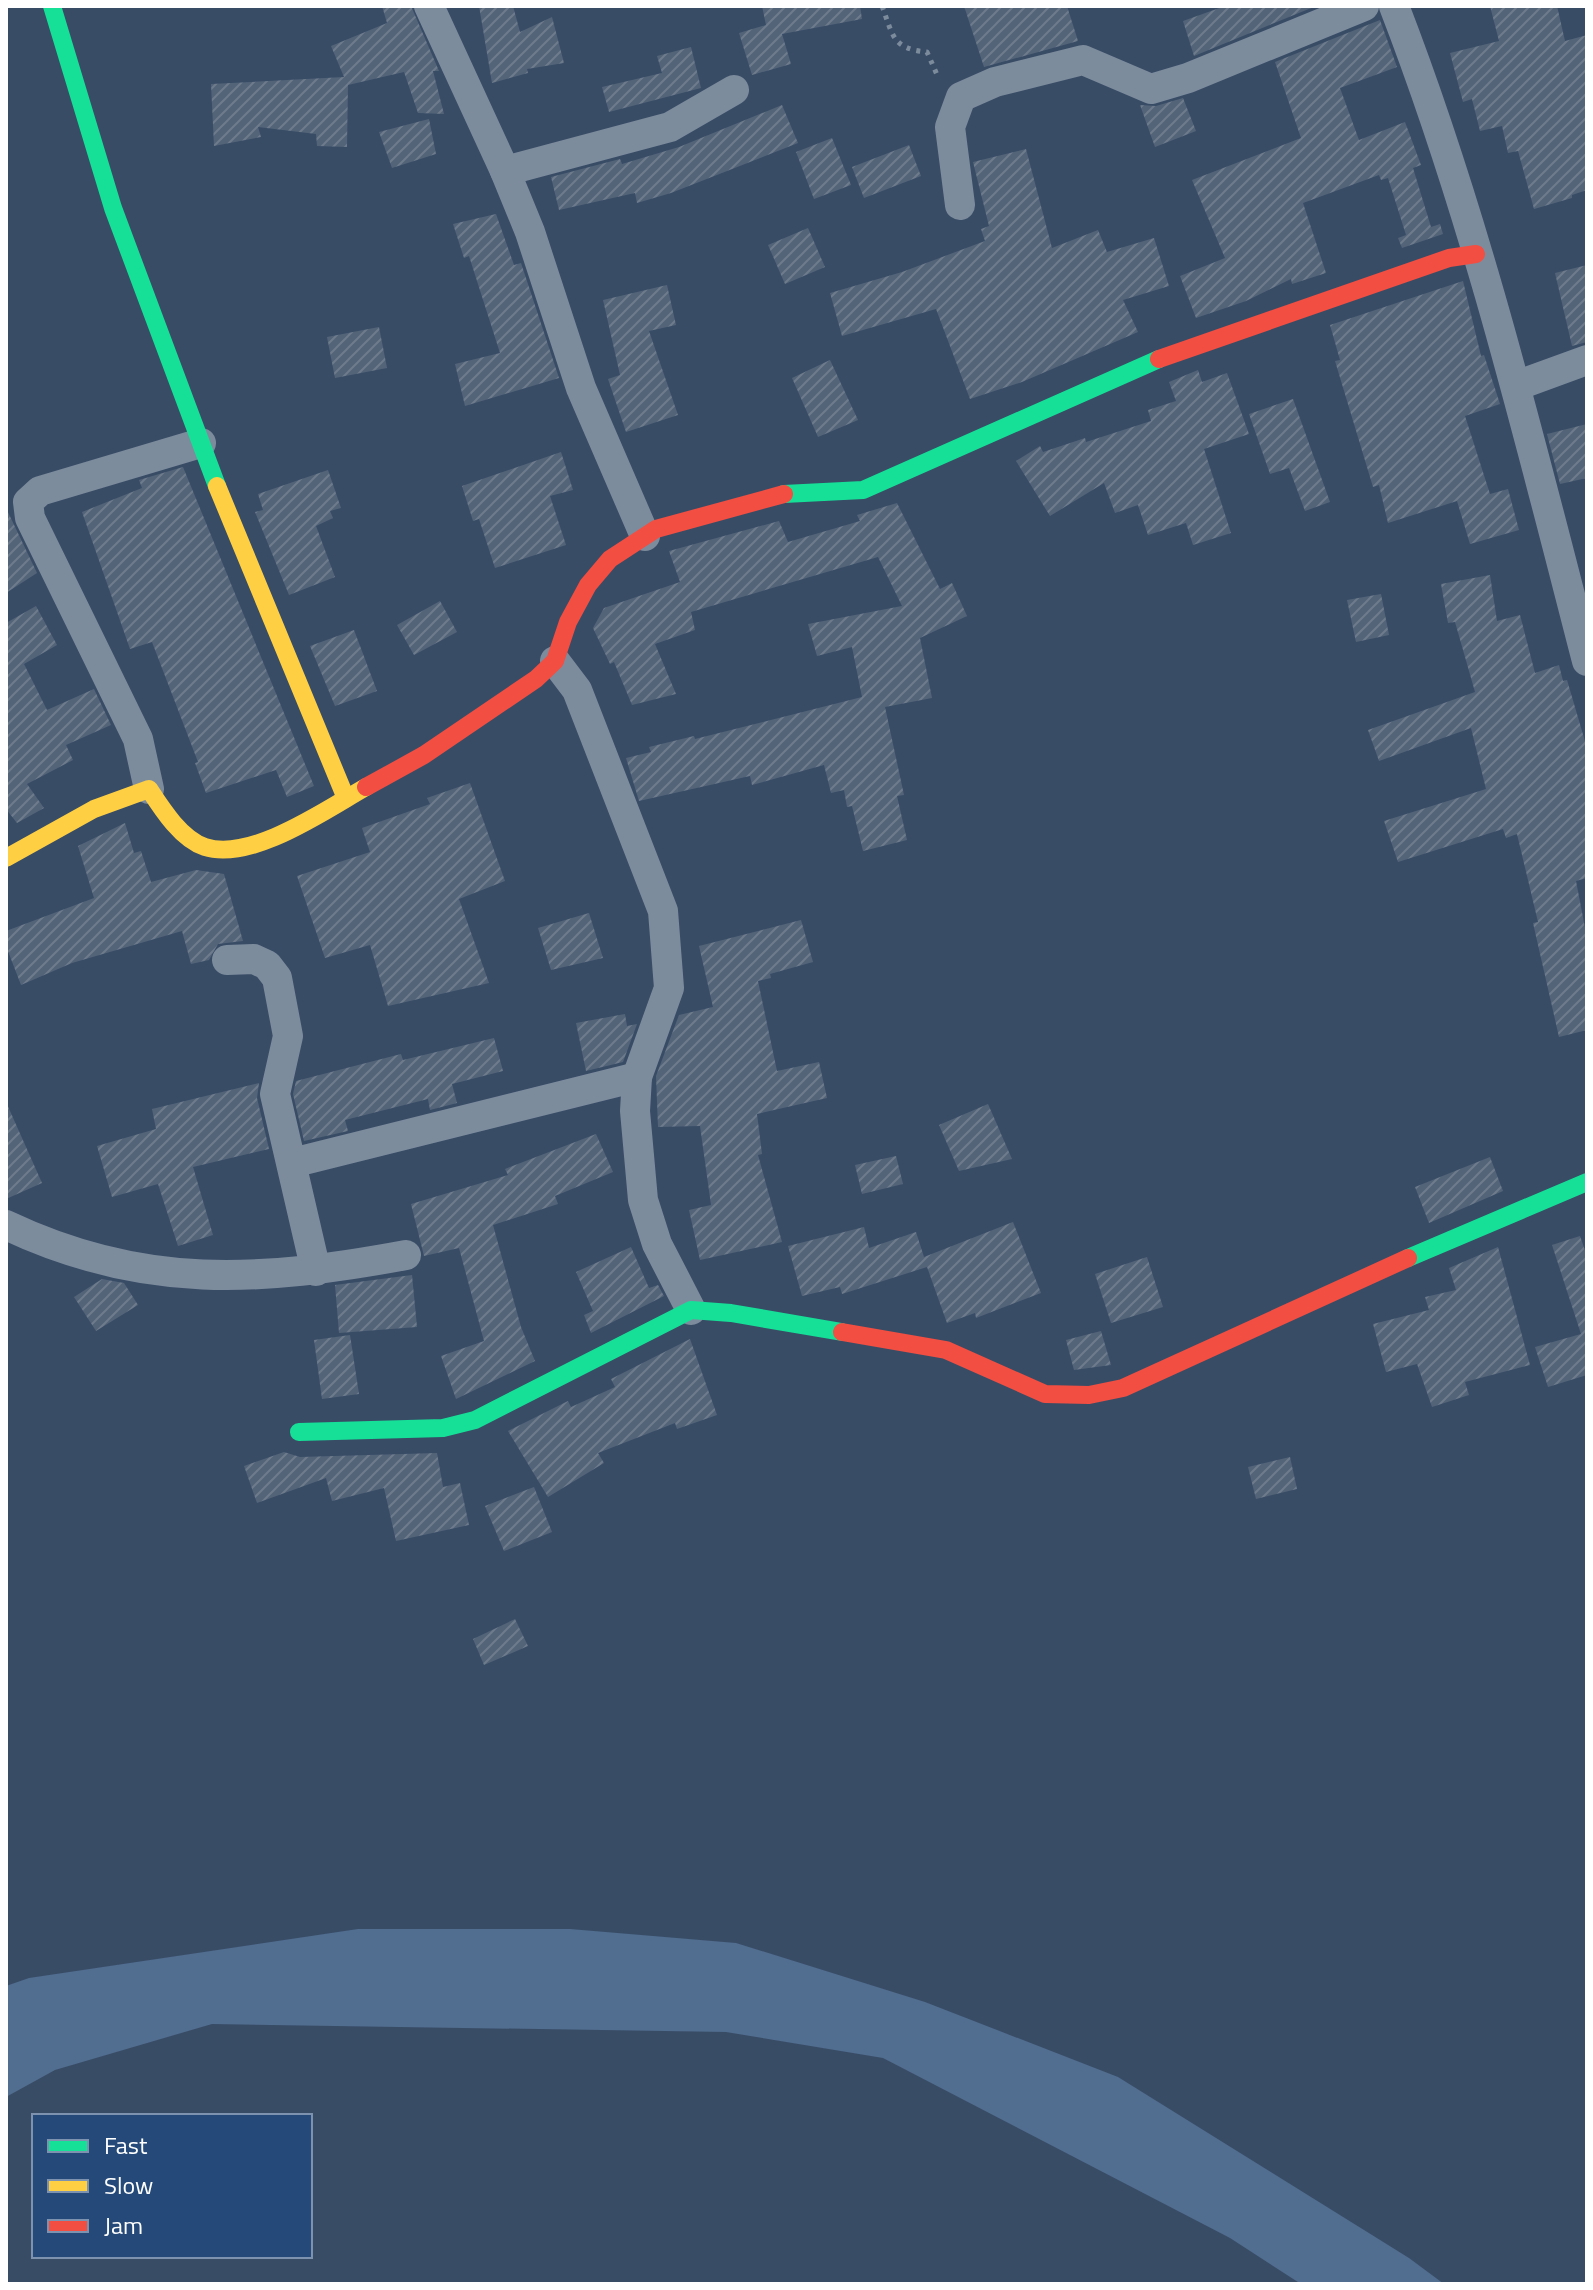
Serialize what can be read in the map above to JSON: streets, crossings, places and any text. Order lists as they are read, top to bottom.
{
  "legend": ["Fast", "Slow", "Jam"]
}
